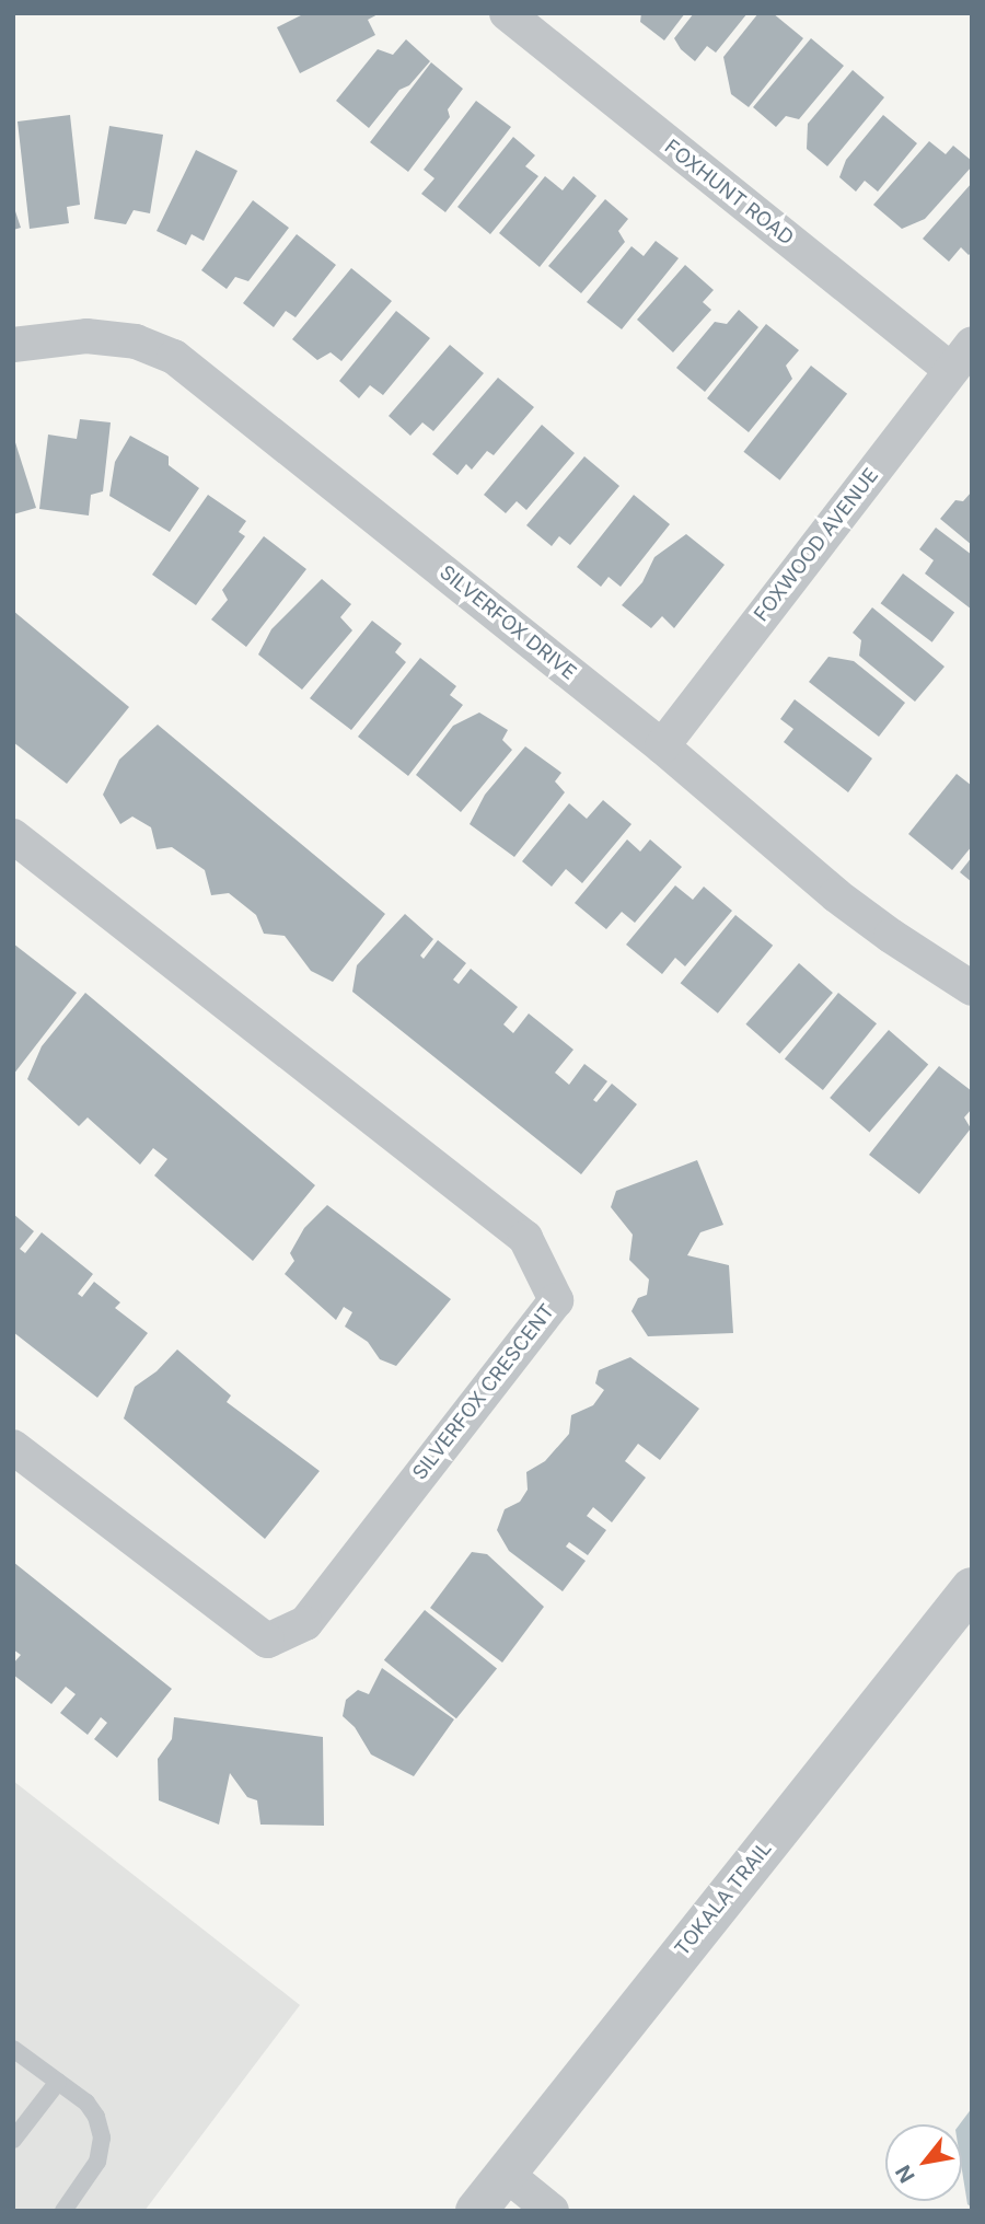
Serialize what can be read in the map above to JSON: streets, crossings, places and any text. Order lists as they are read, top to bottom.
{
  "streets": {
    "street": [
      "FOXHUNT ROAD",
      "FOXWOOD AVENUE",
      "SILVERFOX DRIVE",
      "SILVERFOX CRESCENT",
      "TOKALA TRAIL"
    ]
  },
  "crossings": [
    ["FOXHUNT ROAD", "FOXWOOD AVENUE"],
    ["FOXWOOD AVENUE", "SILVERFOX DRIVE"]
  ],
  "north": "bottom left"
}
